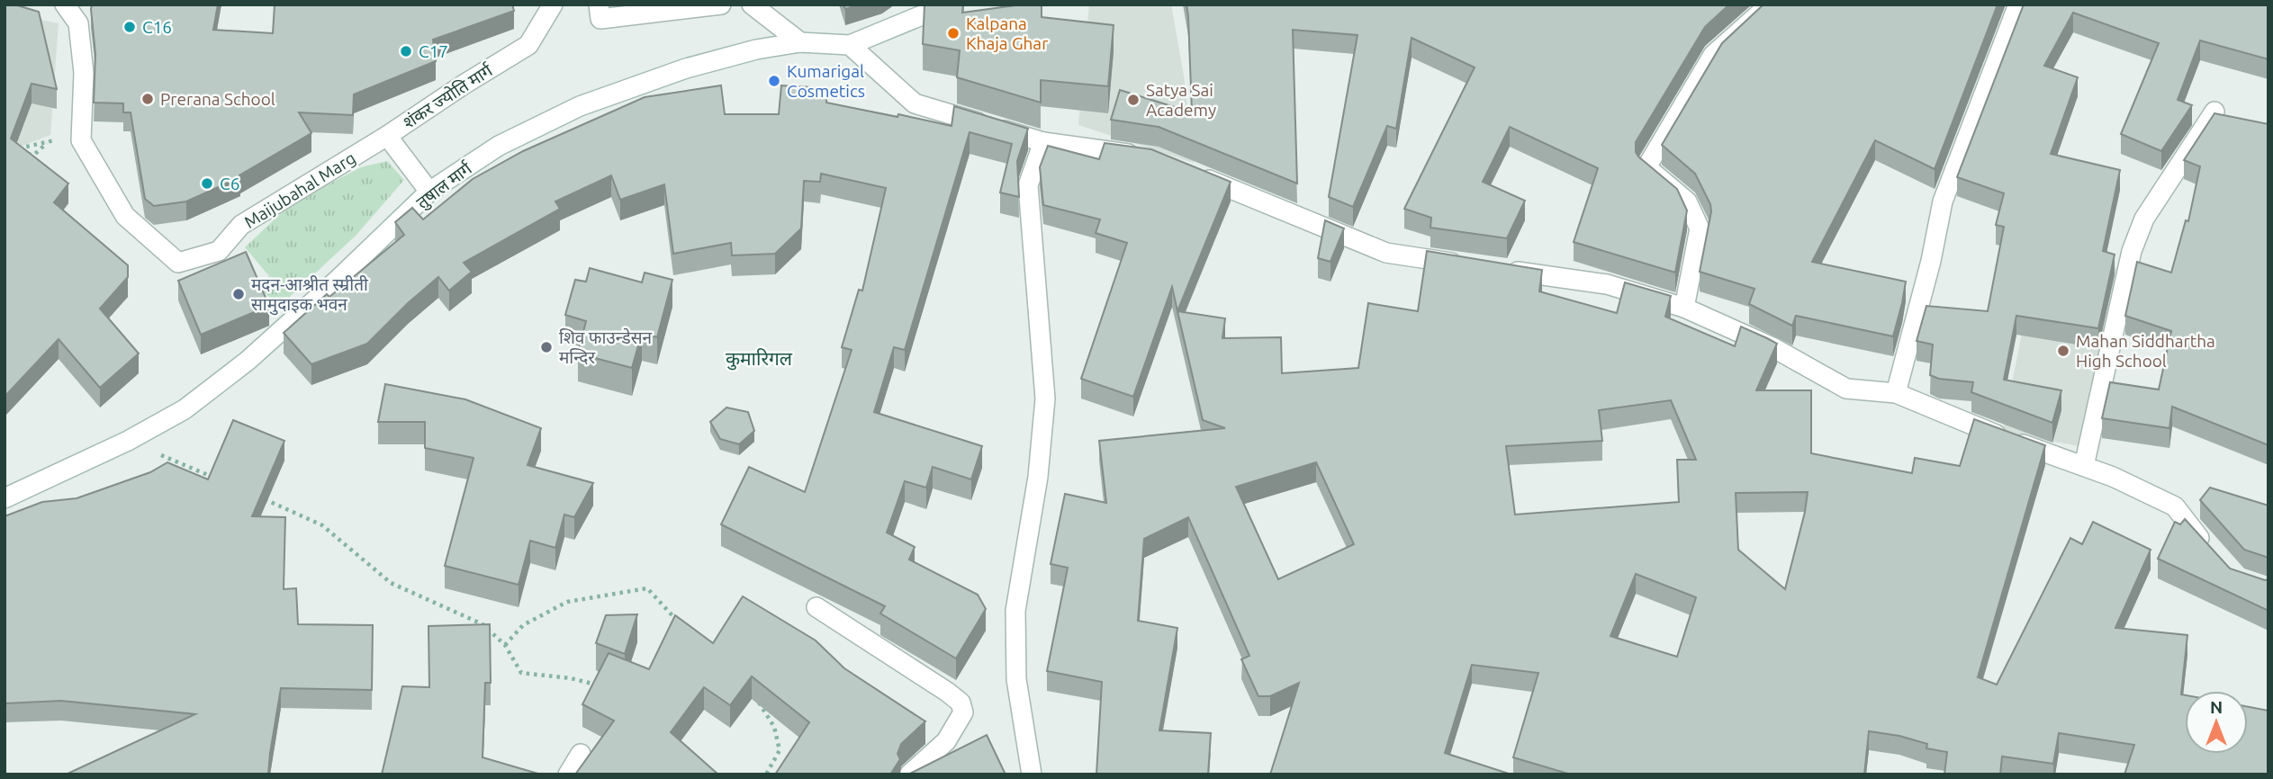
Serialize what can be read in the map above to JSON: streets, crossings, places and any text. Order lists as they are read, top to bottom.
{
  "streets": {
    "street": ["शंकर ज्योति मार्ग", "तुषाल मार्ग", "Maijubahal Marg"]
  },
  "crossings": [
    ["शंकर ज्योति मार्ग", "तुषाल मार्ग"],
    ["शंकर ज्योति मार्ग", "Maijubahal Marg"]
  ],
  "districts": ["कुमारिगल"],
  "places": [
    "C16",
    "Kalpana Khaja Ghar",
    "C17",
    "Kumarigal Cosmetics",
    "Prerana School",
    "Satya Sai Academy",
    "C6",
    "मदन-आश्रीत स्म्रीती सामुदाइक भवन",
    "शिव फाउन्डेसन मन्दिर",
    "Mahan Siddhartha High School"
  ],
  "north": "top"
}
